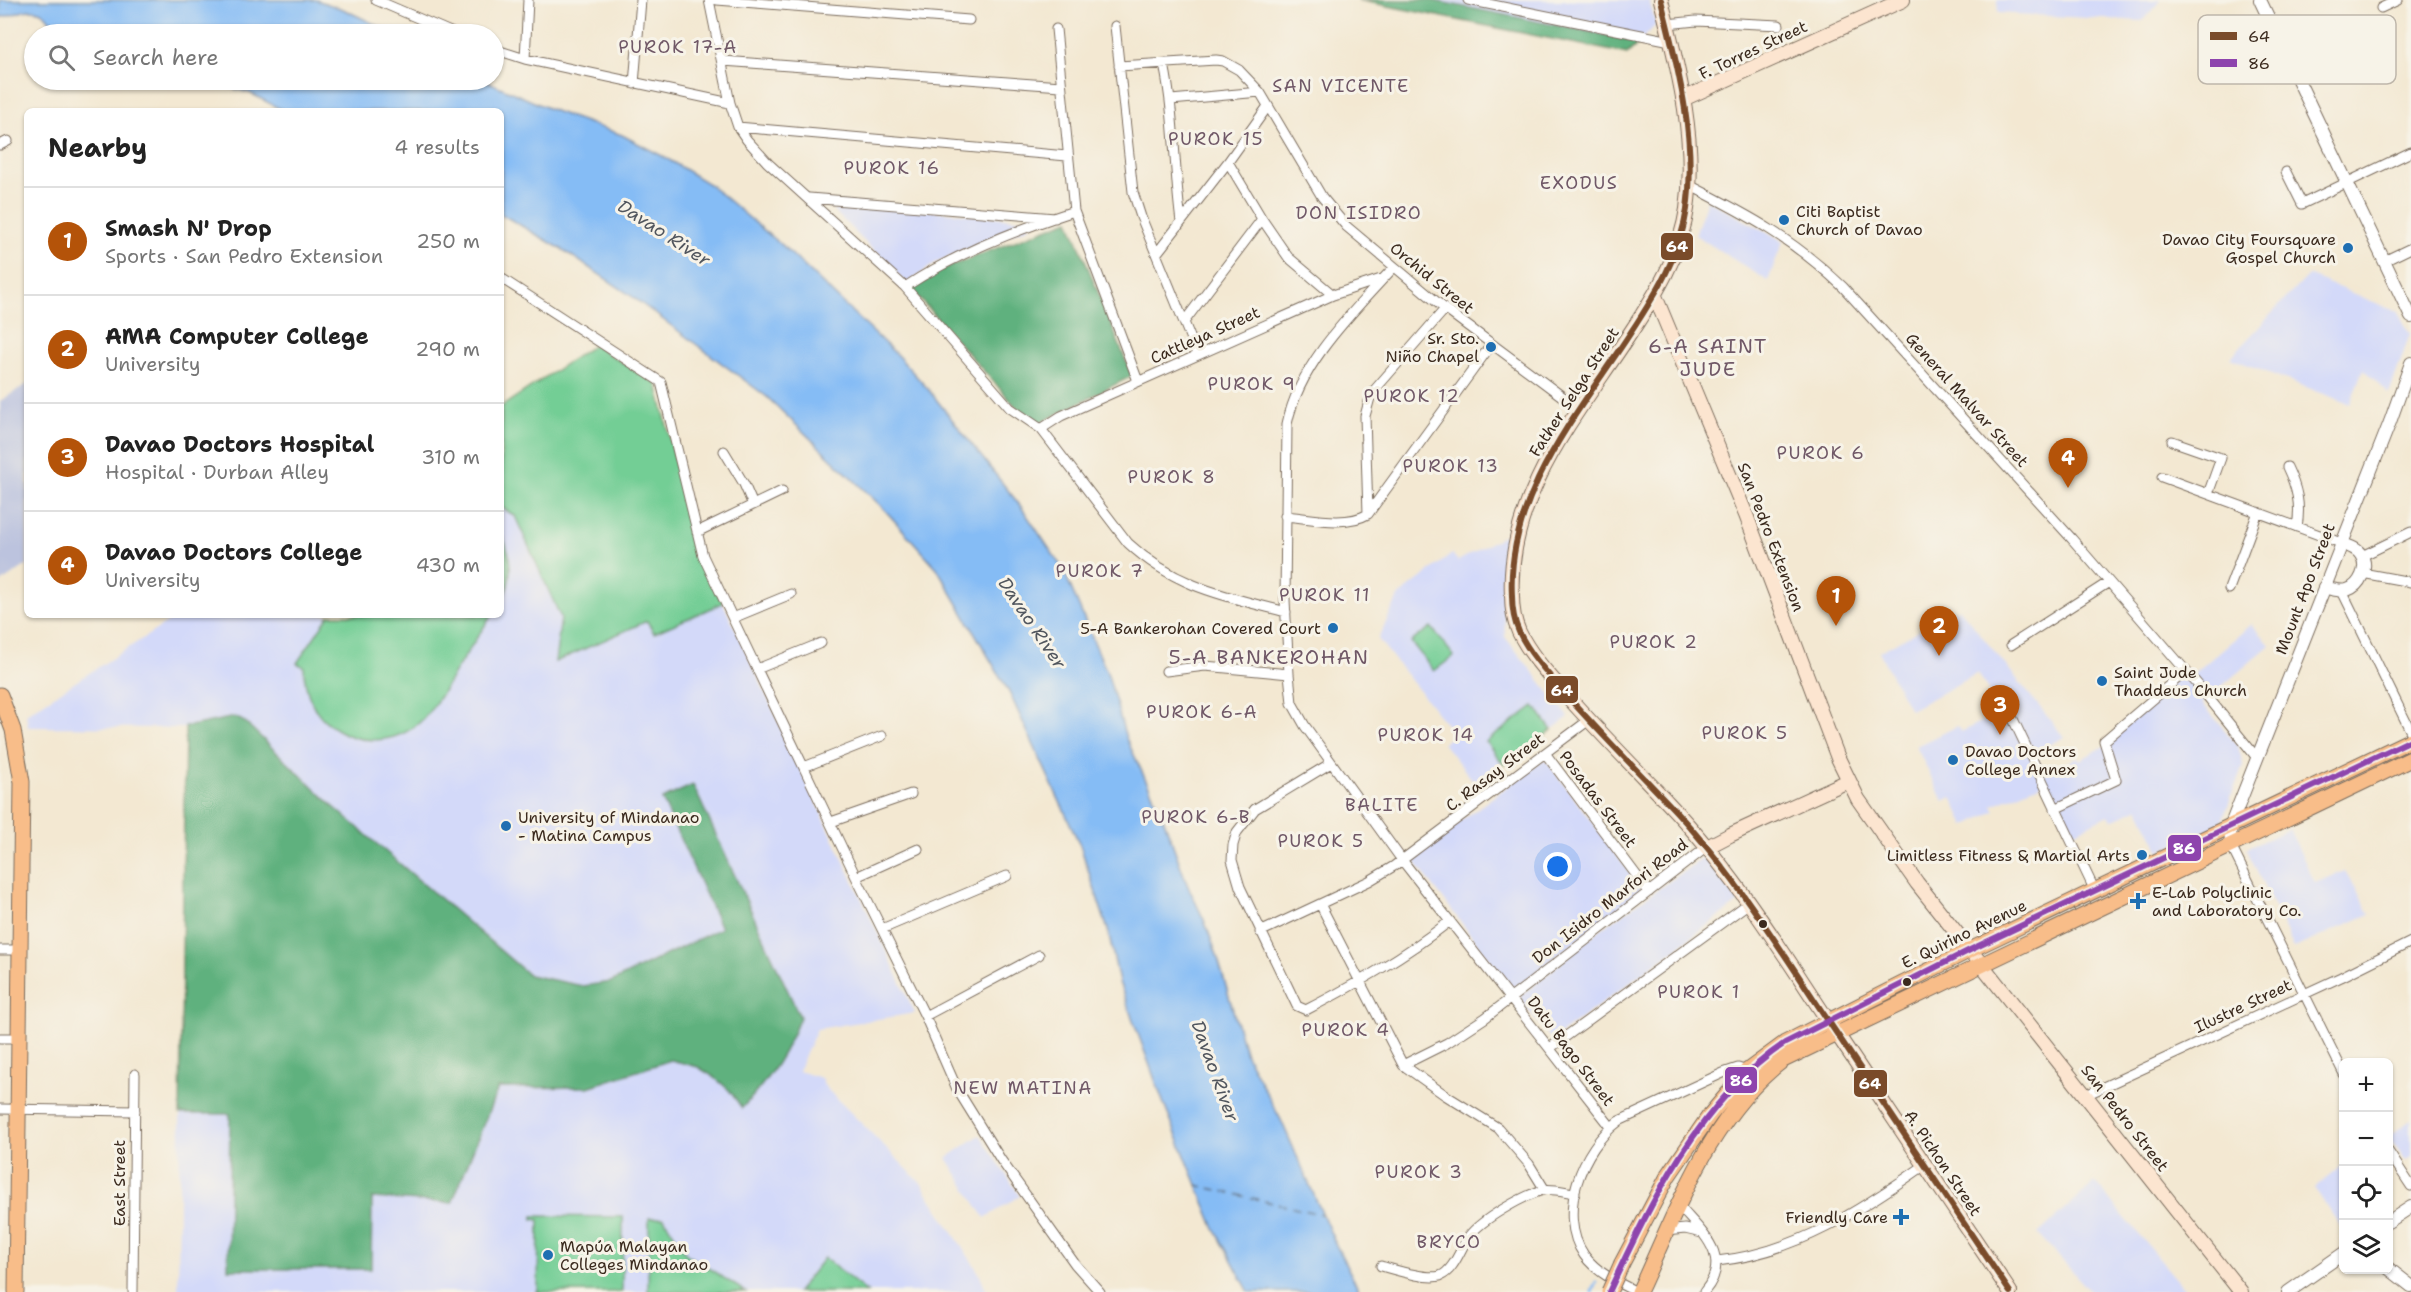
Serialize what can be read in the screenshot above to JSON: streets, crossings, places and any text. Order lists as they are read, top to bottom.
{
  "streets": {
    "main road": [
      "F. Torres Street",
      "Father Selga Street",
      "San Pedro Extension",
      "Don Isidro Marfori Road",
      "E. Quirino Avenue",
      "San Pedro Street",
      "A. Pichon Street"
    ],
    "street": [
      "Orchid Street",
      "Cattleya Street",
      "General Malvar Street",
      "Mount Apo Street",
      "C. Rasay Street",
      "Posadas Street",
      "Ilustre Street",
      "Datu Bago Street",
      "East Street"
    ]
  },
  "crossings": [
    ["F. Torres Street", "Father Selga Street"],
    ["Orchid Street", "Father Selga Street"],
    ["Orchid Street", "Datu Bago Street"],
    ["Cattleya Street", "Datu Bago Street"],
    ["Father Selga Street", "General Malvar Street"],
    ["Father Selga Street", "San Pedro Extension"],
    ["Father Selga Street", "C. Rasay Street"],
    ["Father Selga Street", "Don Isidro Marfori Road"],
    ["Father Selga Street", "A. Pichon Street"],
    ["General Malvar Street", "Mount Apo Street"],
    ["San Pedro Extension", "Don Isidro Marfori Road"],
    ["San Pedro Extension", "E. Quirino Avenue"],
    ["San Pedro Extension", "San Pedro Street"],
    ["Mount Apo Street", "E. Quirino Avenue"],
    ["C. Rasay Street", "Posadas Street"],
    ["C. Rasay Street", "Datu Bago Street"],
    ["Posadas Street", "Don Isidro Marfori Road"],
    ["Don Isidro Marfori Road", "Datu Bago Street"],
    ["E. Quirino Avenue", "Datu Bago Street"],
    ["E. Quirino Avenue", "San Pedro Street"],
    ["E. Quirino Avenue", "A. Pichon Street"],
    ["Ilustre Street", "San Pedro Street"]
  ],
  "districts": [
    "PUROK 17-A",
    "SAN VICENTE",
    "PUROK 15",
    "PUROK 16",
    "EXODUS",
    "DON ISIDRO",
    "6-A SAINT JUDE",
    "PUROK 9",
    "PUROK 12",
    "PUROK 6",
    "PUROK 13",
    "PUROK 8",
    "PUROK 7",
    "PUROK 11",
    "PUROK 2",
    "5-A BANKEROHAN",
    "PUROK 6-A",
    "PUROK 5",
    "PUROK 14",
    "BALITE",
    "PUROK 6-B",
    "PUROK 5",
    "PUROK 1",
    "PUROK 4",
    "NEW MATINA",
    "PUROK 3",
    "BRYCO"
  ],
  "water": ["Davao River"],
  "places": {
    "other": [
      "Citi Baptist Church of Davao",
      "Davao City Foursquare Gospel Church",
      "Sr. Sto. Niño Chapel",
      "5-A Bankerohan Covered Court",
      "Saint Jude Thaddeus Church",
      "Davao Doctors College Annex",
      "University of Mindanao - Matina Campus",
      "Limitless Fitness & Martial Arts",
      "Mapúa Malayan Colleges Mindanao"
    ],
    "health": ["E-Lab Polyclinic and Laboratory Co.", "Friendly Care"]
  },
  "lines": ["transit line 64", "transit line 86"],
  "legend": ["64", "86"],
  "page": {
    "search": "Search here",
    "heading": ["Nearby", "4 results"],
    "list": [
      {
        "mark": "1",
        "name": "Smash N' Drop",
        "note": "Sports · San Pedro Extension",
        "value": "250 m"
      },
      {
        "mark": "2",
        "name": "AMA Computer College",
        "note": "University",
        "value": "290 m"
      },
      {
        "mark": "3",
        "name": "Davao Doctors Hospital",
        "note": "Hospital · Durban Alley",
        "value": "310 m"
      },
      {
        "mark": "4",
        "name": "Davao Doctors College",
        "note": "University",
        "value": "430 m"
      }
    ],
    "pins": [
      "4",
      "1",
      "2",
      "3"
    ],
    "map_buttons": ["+", "−"]
  }
}
